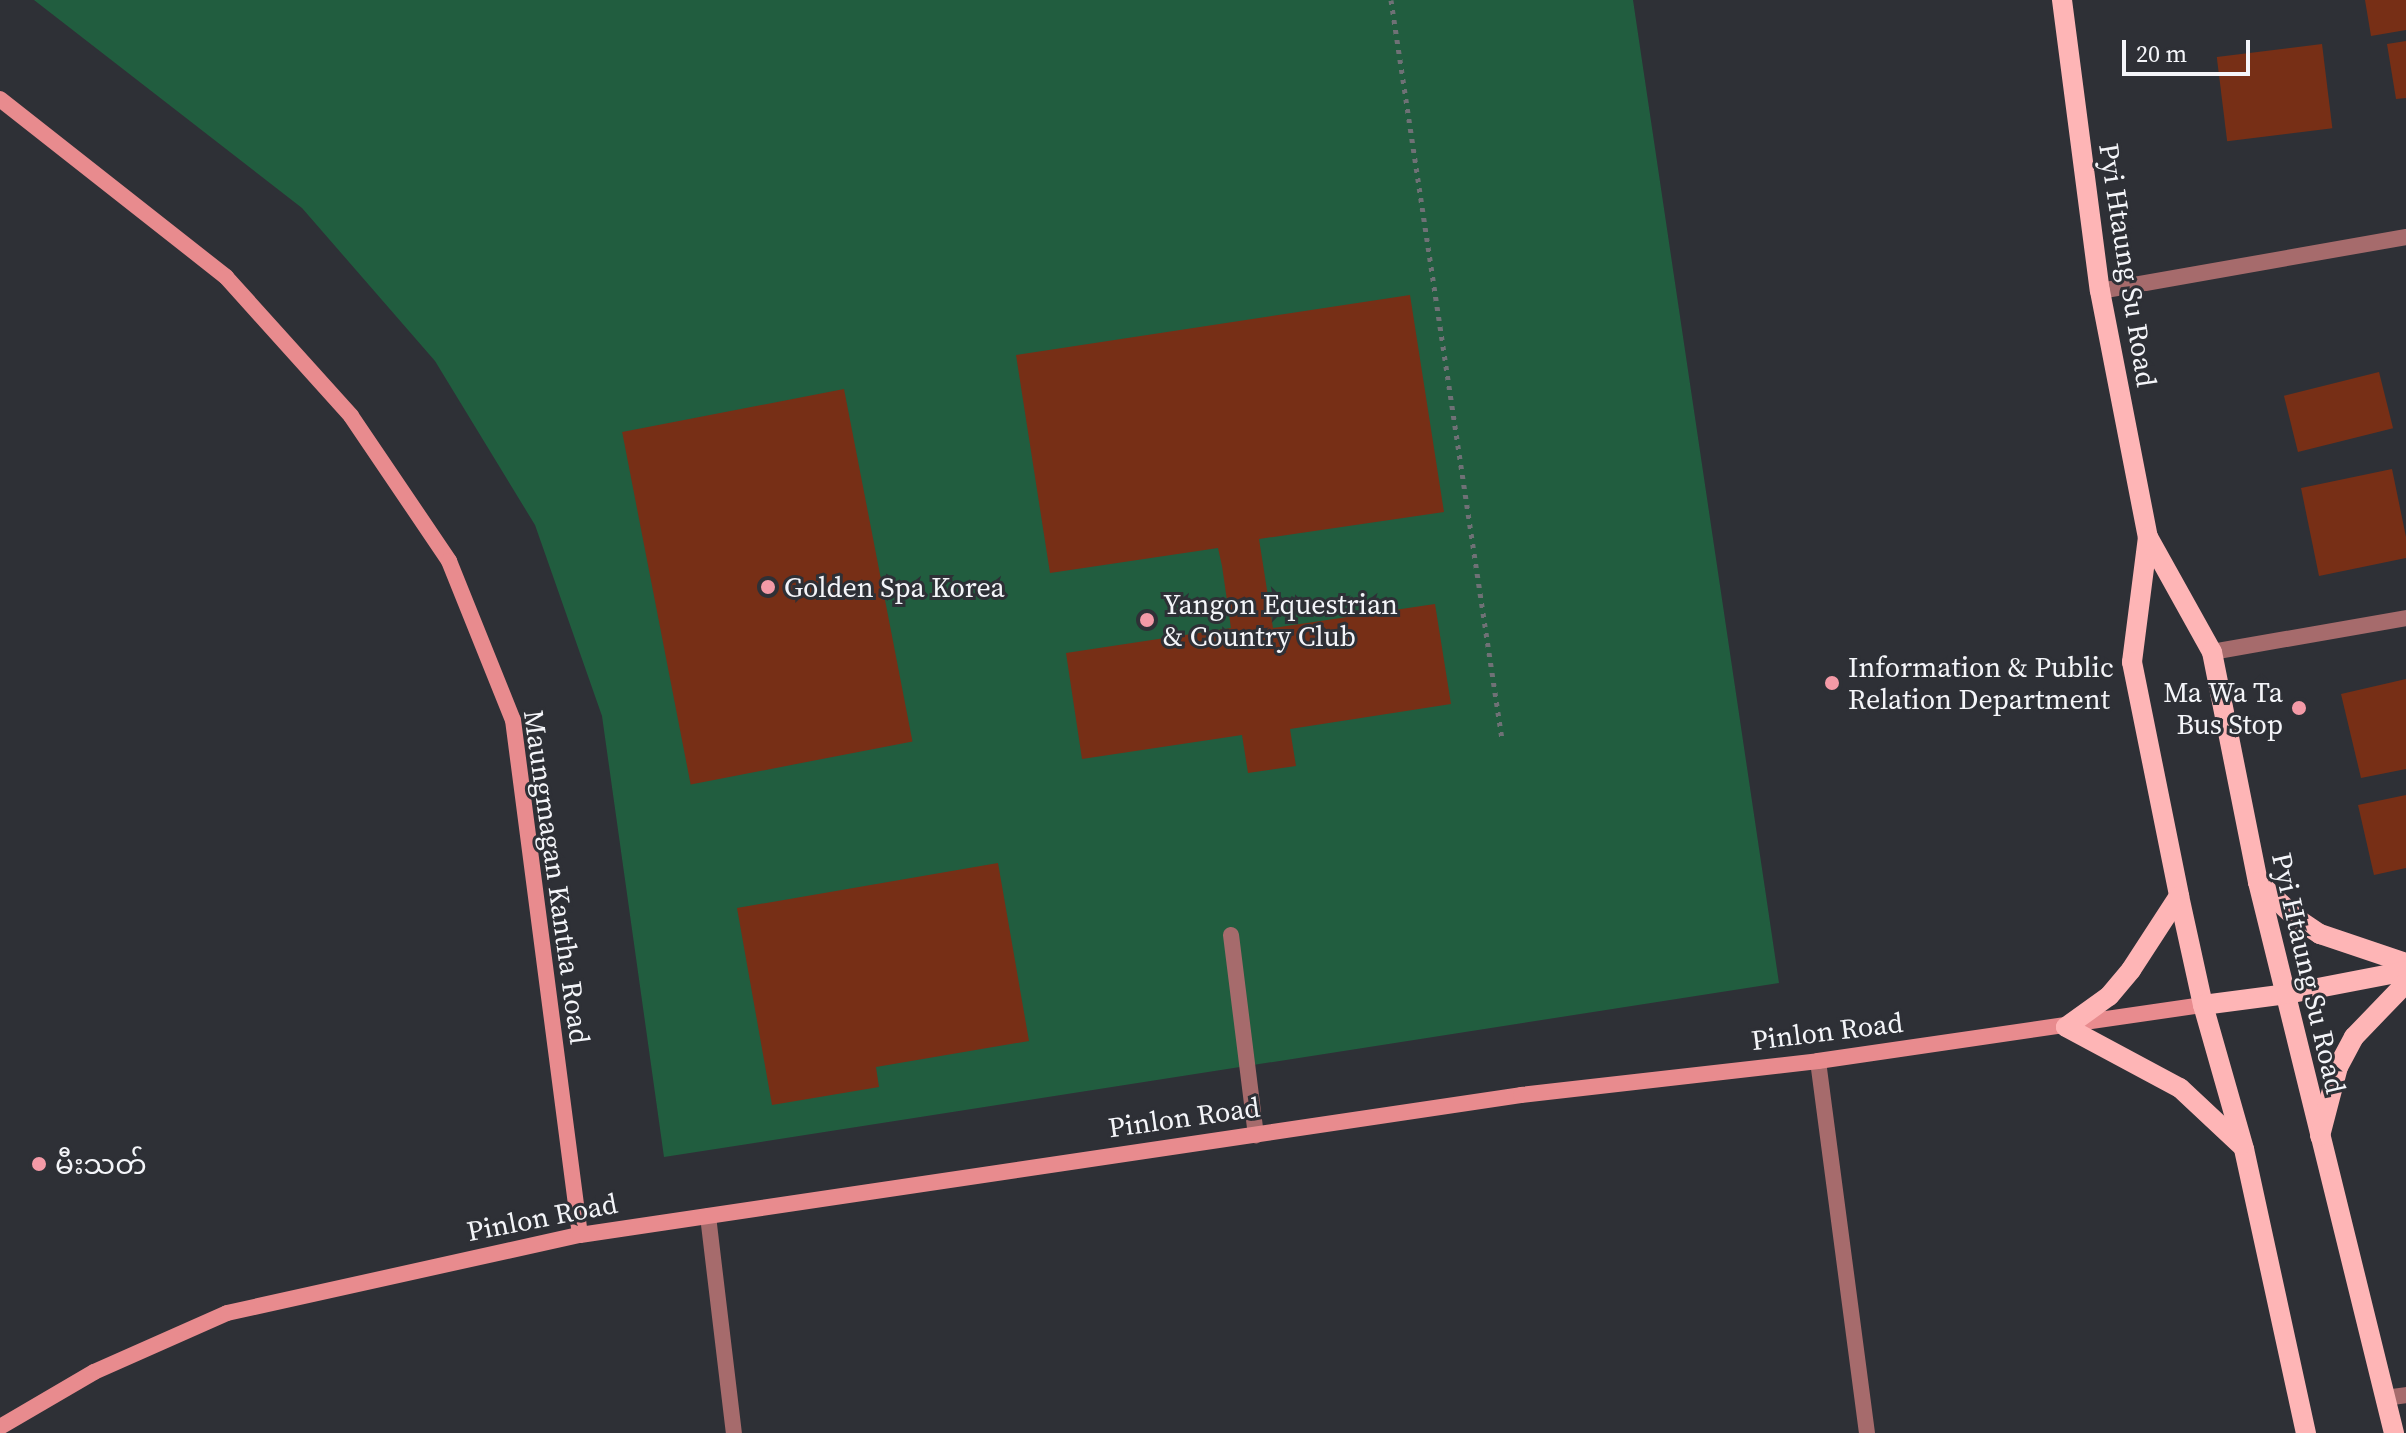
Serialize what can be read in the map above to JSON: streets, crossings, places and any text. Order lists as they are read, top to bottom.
{
  "streets": {
    "main road": ["Pyi Htaung Su Road", "Maungmagan Kantha Road", "Pinlon Road"]
  },
  "crossings": [
    ["Pyi Htaung Su Road", "Pinlon Road"],
    ["Maungmagan Kantha Road", "Pinlon Road"]
  ],
  "places": [
    "Golden Spa Korea",
    "Yangon Equestrian & Country Club",
    "Information & Public Relation Department",
    "Ma Wa Ta Bus Stop",
    "မီးသတ်"
  ],
  "scale_bar": "20 m"
}
